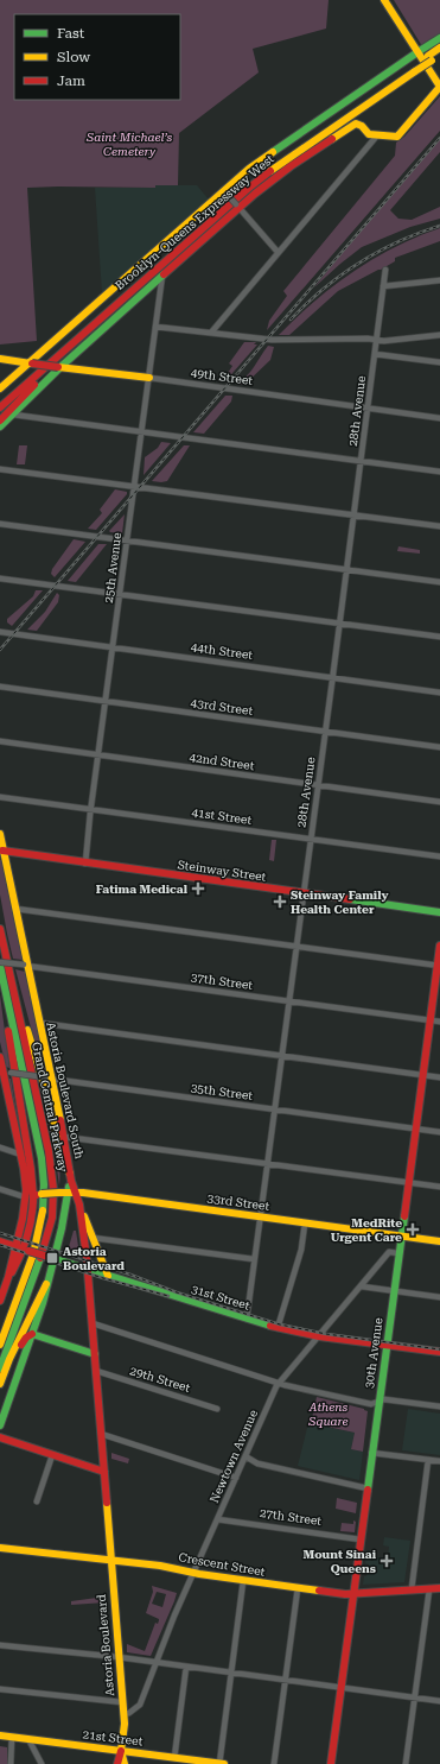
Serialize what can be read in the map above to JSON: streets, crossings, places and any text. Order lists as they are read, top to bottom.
{
  "streets": {
    "main road": [
      "Brooklyn-Queens Expressway West",
      "49th Street",
      "Steinway Street",
      "Astoria Boulevard South",
      "Grand Central Parkway",
      "33rd Street",
      "31st Street",
      "30th Avenue",
      "Crescent Street",
      "Astoria Boulevard",
      "21st Street"
    ],
    "street": [
      "28th Avenue",
      "25th Avenue",
      "44th Street",
      "43rd Street",
      "42nd Street",
      "41st Street",
      "37th Street",
      "35th Street",
      "29th Street",
      "Newtown Avenue",
      "27th Street"
    ]
  },
  "crossings": [
    ["Brooklyn-Queens Expressway West", "49th Street"],
    ["Brooklyn-Queens Expressway West", "25th Avenue"],
    ["49th Street", "28th Avenue"],
    ["49th Street", "25th Avenue"],
    ["28th Avenue", "44th Street"],
    ["28th Avenue", "43rd Street"],
    ["28th Avenue", "42nd Street"],
    ["28th Avenue", "41st Street"],
    ["28th Avenue", "Steinway Street"],
    ["28th Avenue", "37th Street"],
    ["28th Avenue", "35th Street"],
    ["28th Avenue", "33rd Street"],
    ["28th Avenue", "31st Street"],
    ["25th Avenue", "44th Street"],
    ["25th Avenue", "43rd Street"],
    ["25th Avenue", "42nd Street"],
    ["25th Avenue", "41st Street"],
    ["25th Avenue", "Steinway Street"],
    ["Steinway Street", "Astoria Boulevard South"],
    ["37th Street", "Astoria Boulevard South"],
    ["37th Street", "30th Avenue"],
    ["Astoria Boulevard South", "35th Street"],
    ["Astoria Boulevard South", "33rd Street"],
    ["Astoria Boulevard South", "31st Street"],
    ["Astoria Boulevard South", "Astoria Boulevard"],
    ["35th Street", "30th Avenue"],
    ["33rd Street", "30th Avenue"],
    ["31st Street", "30th Avenue"],
    ["31st Street", "Newtown Avenue"],
    ["30th Avenue", "Newtown Avenue"],
    ["30th Avenue", "27th Street"],
    ["30th Avenue", "Crescent Street"],
    ["29th Street", "Astoria Boulevard"],
    ["Newtown Avenue", "27th Street"],
    ["Newtown Avenue", "Crescent Street"],
    ["Newtown Avenue", "Astoria Boulevard"],
    ["Crescent Street", "Astoria Boulevard"],
    ["Astoria Boulevard", "21st Street"]
  ],
  "parks": ["Saint Michael’s Cemetery", "Athens Square"],
  "places": {
    "health": [
      "Fatima Medical",
      "Steinway Family Health Center",
      "MedRite Urgent Care",
      "Mount Sinai Queens"
    ],
    "transit": ["Astoria Boulevard"]
  },
  "legend": ["Fast", "Slow", "Jam"]
}
